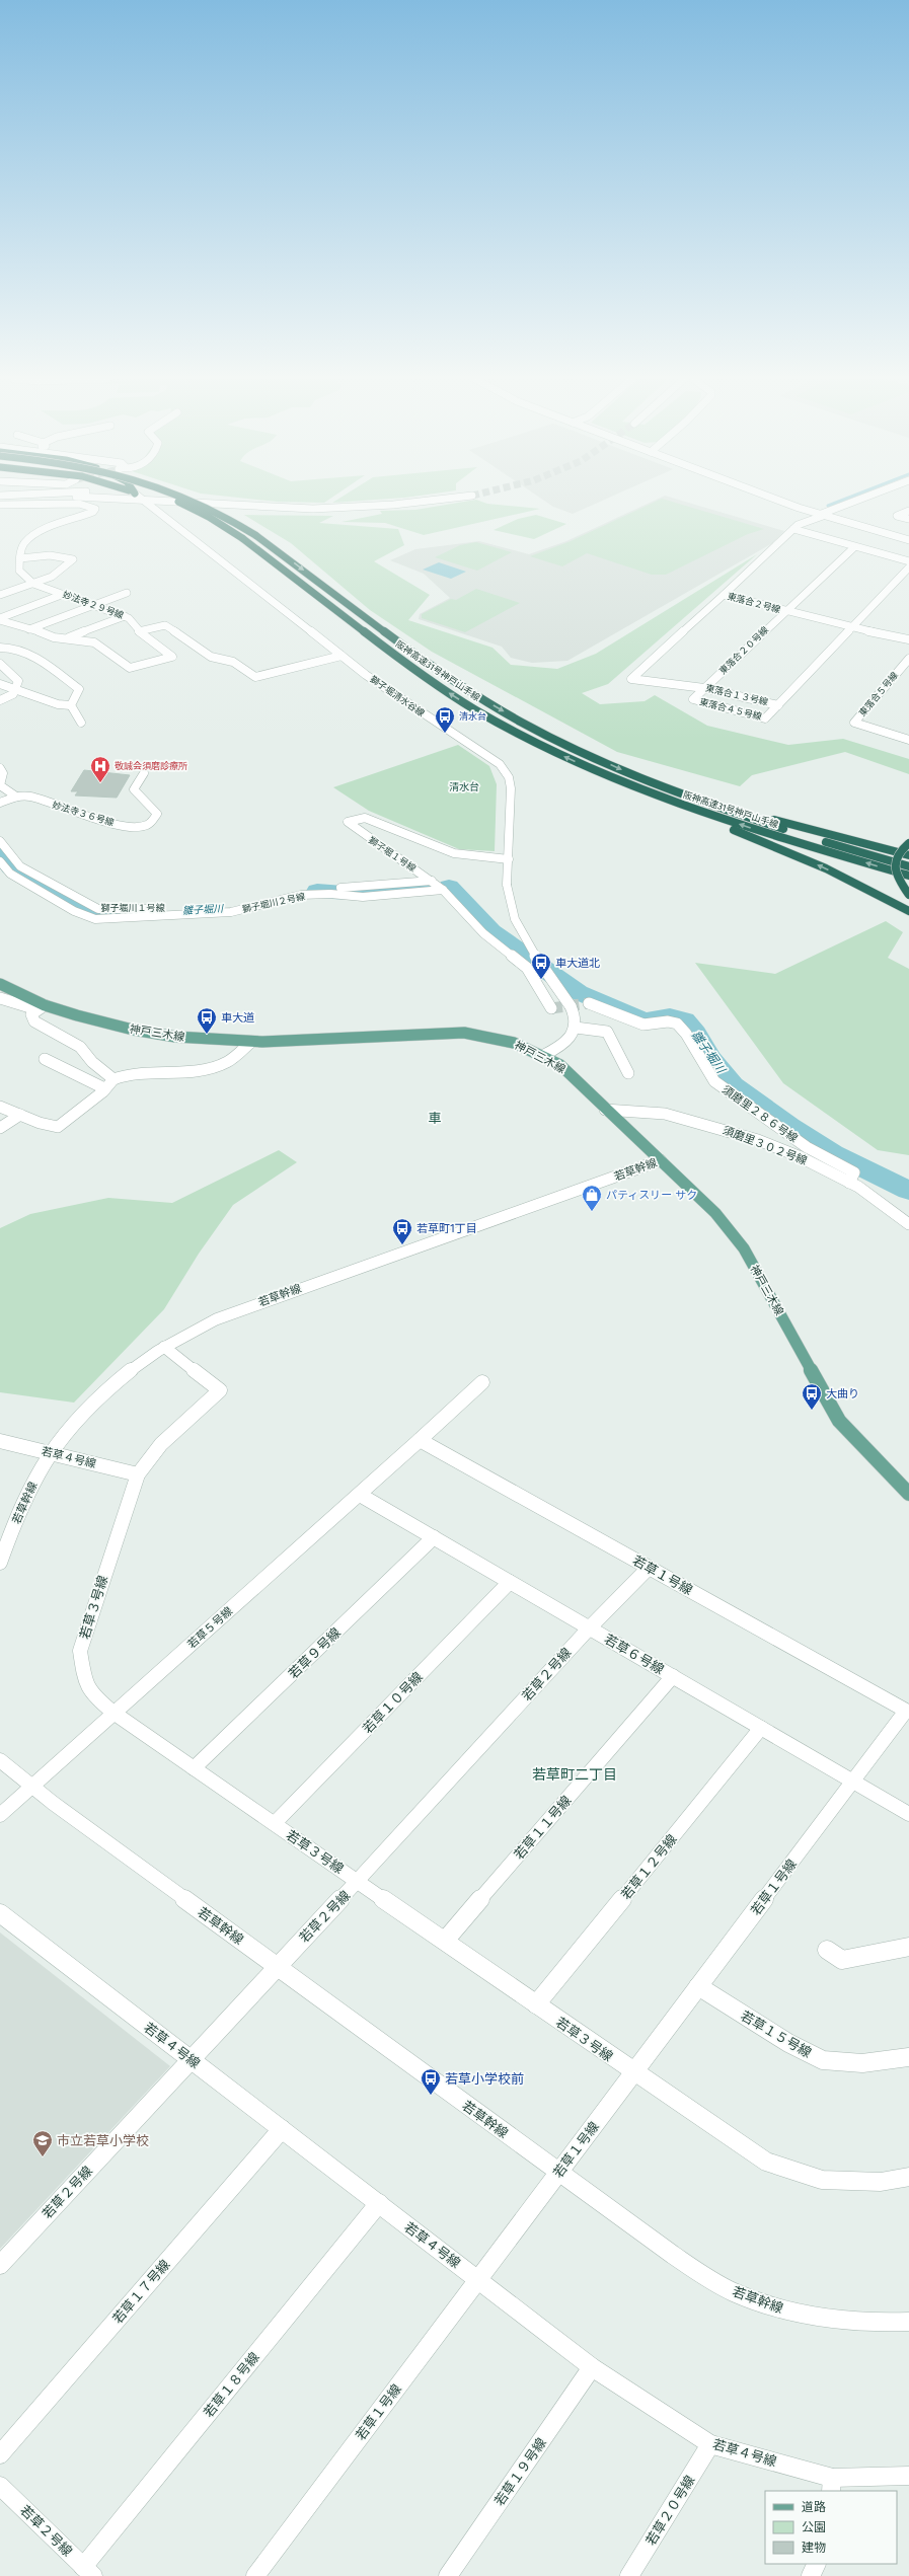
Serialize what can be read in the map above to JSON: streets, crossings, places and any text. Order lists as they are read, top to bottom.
{
  "streets": {
    "highway": ["阪神高速31号神戸山手線"],
    "main road": ["神戸三木線"],
    "street": [
      "東落合２号線",
      "妙法寺２９号線",
      "東落合２０号線",
      "東落合５号線",
      "東落合１３号線",
      "獅子堀清水谷線",
      "東落合４５号線",
      "妙法寺３６号線",
      "獅子堀１号線",
      "獅子堀川２号線",
      "獅子堀川１号線",
      "須磨里２８６号線",
      "須磨里３０２号線",
      "若草幹線",
      "若草４号線",
      "若草１号線",
      "若草３号線",
      "若草５号線",
      "若草９号線",
      "若草６号線",
      "若草２号線",
      "若草１０号線",
      "若草１１号線",
      "若草１２号線",
      "若草１５号線",
      "若草１７号線",
      "若草１８号線",
      "若草１９号線",
      "若草２０号線"
    ]
  },
  "crossings": [
    ["東落合２号線", "東落合２０号線"],
    ["東落合２号線", "東落合１３号線"],
    ["東落合２０号線", "東落合１３号線"],
    ["東落合２０号線", "東落合４５号線"],
    ["東落合１３号線", "東落合４５号線"],
    ["獅子堀清水谷線", "獅子堀１号線"],
    ["獅子堀１号線", "獅子堀川２号線"],
    ["獅子堀１号線", "獅子堀川１号線"],
    ["神戸三木線", "須磨里３０２号線"],
    ["神戸三木線", "若草幹線"],
    ["須磨里２８６号線", "須磨里３０２号線"],
    ["若草幹線", "若草４号線"],
    ["若草幹線", "若草１号線"],
    ["若草幹線", "若草３号線"],
    ["若草幹線", "若草５号線"],
    ["若草幹線", "若草２号線"],
    ["若草４号線", "若草１号線"],
    ["若草４号線", "若草３号線"],
    ["若草４号線", "若草２号線"],
    ["若草４号線", "若草１７号線"],
    ["若草４号線", "若草１８号線"],
    ["若草４号線", "若草１９号線"],
    ["若草４号線", "若草２０号線"],
    ["若草１号線", "若草３号線"],
    ["若草１号線", "若草５号線"],
    ["若草１号線", "若草６号線"],
    ["若草１号線", "若草２号線"],
    ["若草１号線", "若草１５号線"],
    ["若草３号線", "若草５号線"],
    ["若草３号線", "若草９号線"],
    ["若草３号線", "若草２号線"],
    ["若草３号線", "若草１０号線"],
    ["若草３号線", "若草１１号線"],
    ["若草３号線", "若草１２号線"],
    ["若草５号線", "若草６号線"],
    ["若草９号線", "若草６号線"],
    ["若草６号線", "若草２号線"],
    ["若草６号線", "若草１０号線"],
    ["若草６号線", "若草１１号線"],
    ["若草６号線", "若草１２号線"],
    ["若草２号線", "若草１８号線"]
  ],
  "districts": ["清水台", "車", "若草町二丁目"],
  "water": ["雛子堀川"],
  "places": {
    "bus stop": [
      "清水台",
      "車大道北",
      "車大道",
      "若草町1丁目",
      "大曲り",
      "若草小学校前"
    ],
    "hospital": ["敬誠会須磨診療所"],
    "shop": ["パティスリー サク"],
    "school or university": ["市立若草小学校"]
  },
  "legend": ["道路", "公園", "建物"]
}
